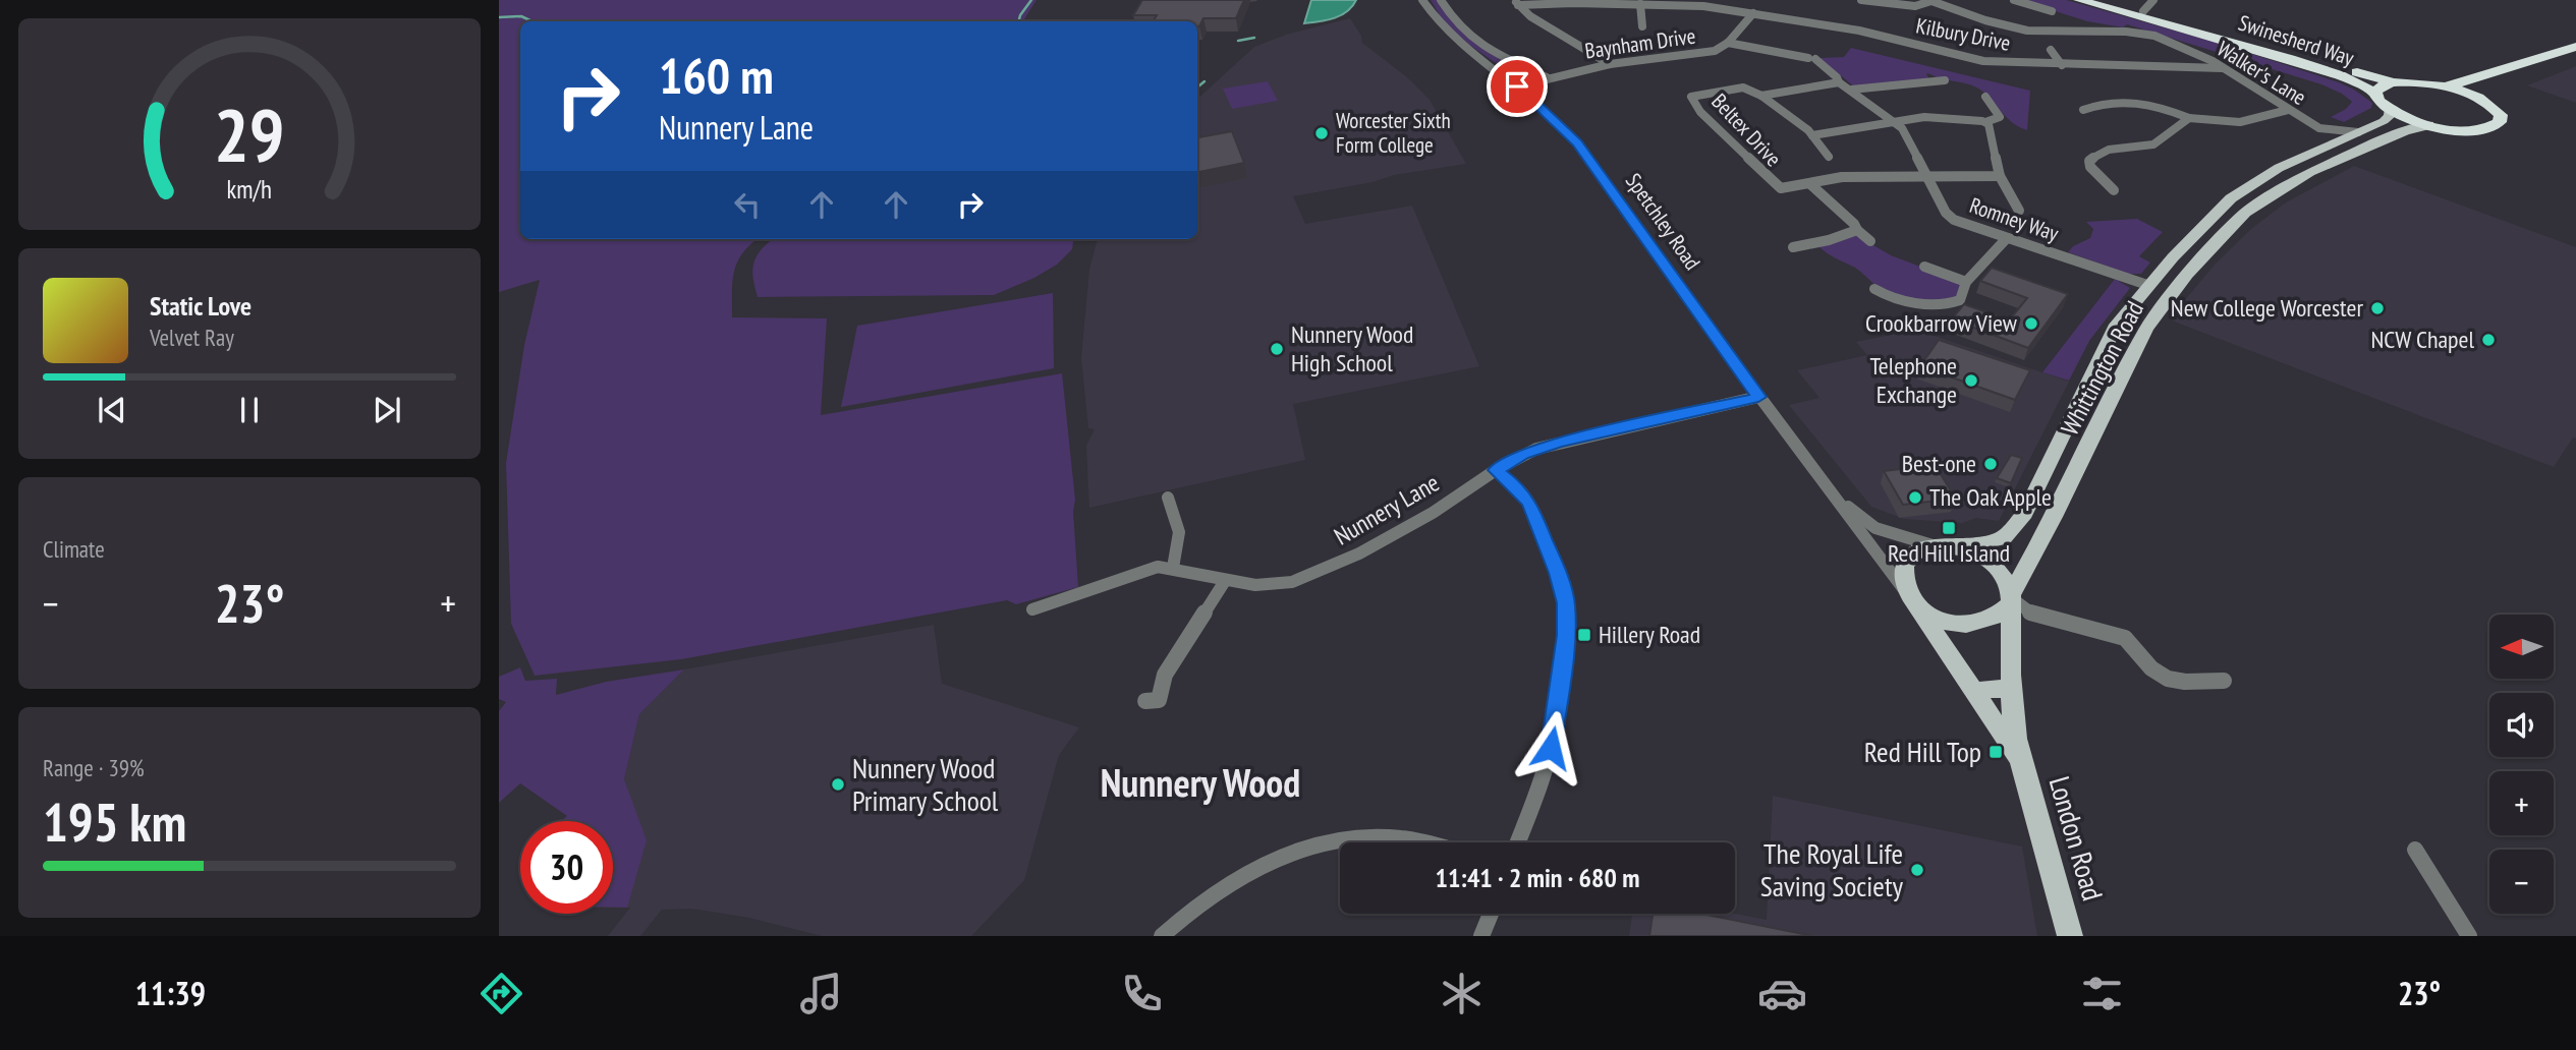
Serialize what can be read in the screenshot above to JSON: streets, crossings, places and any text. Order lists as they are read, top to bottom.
{
  "streets": {
    "highway": ["Swinesherd Way"],
    "main road": ["Spetchley Road", "Whittington Road", "London Road"],
    "street": [
      "Kilbury Drive",
      "Baynham Drive",
      "Walker's Lane",
      "Beltex Drive",
      "Romney Way",
      "Nunnery Lane"
    ]
  },
  "crossings": [
    ["Kilbury Drive", "Baynham Drive"],
    ["Kilbury Drive", "Walker's Lane"],
    ["Baynham Drive", "Romney Way"],
    ["Baynham Drive", "Spetchley Road"],
    ["Walker's Lane", "Whittington Road"],
    ["Beltex Drive", "Romney Way"],
    ["Romney Way", "Whittington Road"],
    ["Spetchley Road", "Whittington Road"],
    ["Spetchley Road", "Nunnery Lane"],
    ["Spetchley Road", "London Road"],
    ["Whittington Road", "London Road"]
  ],
  "districts": ["Nunnery Wood"],
  "places": {
    "other": [
      "Worcester Sixth Form College",
      "New College Worcester",
      "Crookbarrow View",
      "NCW Chapel",
      "Nunnery Wood High School",
      "Telephone Exchange",
      "Best-one",
      "The Oak Apple",
      "Nunnery Wood Primary School",
      "The Royal Life Saving Society"
    ],
    "transit": ["Red Hill Island", "Hillery Road", "Red Hill Top"]
  },
  "north": "left",
  "page": {
    "turn": ["160 m", "Nunnery Lane"],
    "song": ["Static Love", "Velvet Ray"],
    "tile": [
      "Climate",
      ["Range · 39%", "195 km"]
    ],
    "heat": ["−", "23°", "+"],
    "map_buttons": ["+", "−"],
    "limit": "30",
    "trip": "11:41 · 2 min · 680 m",
    "tabs": ["11:39", "23°"],
    "gauge": ["29", "km/h"]
  }
}
